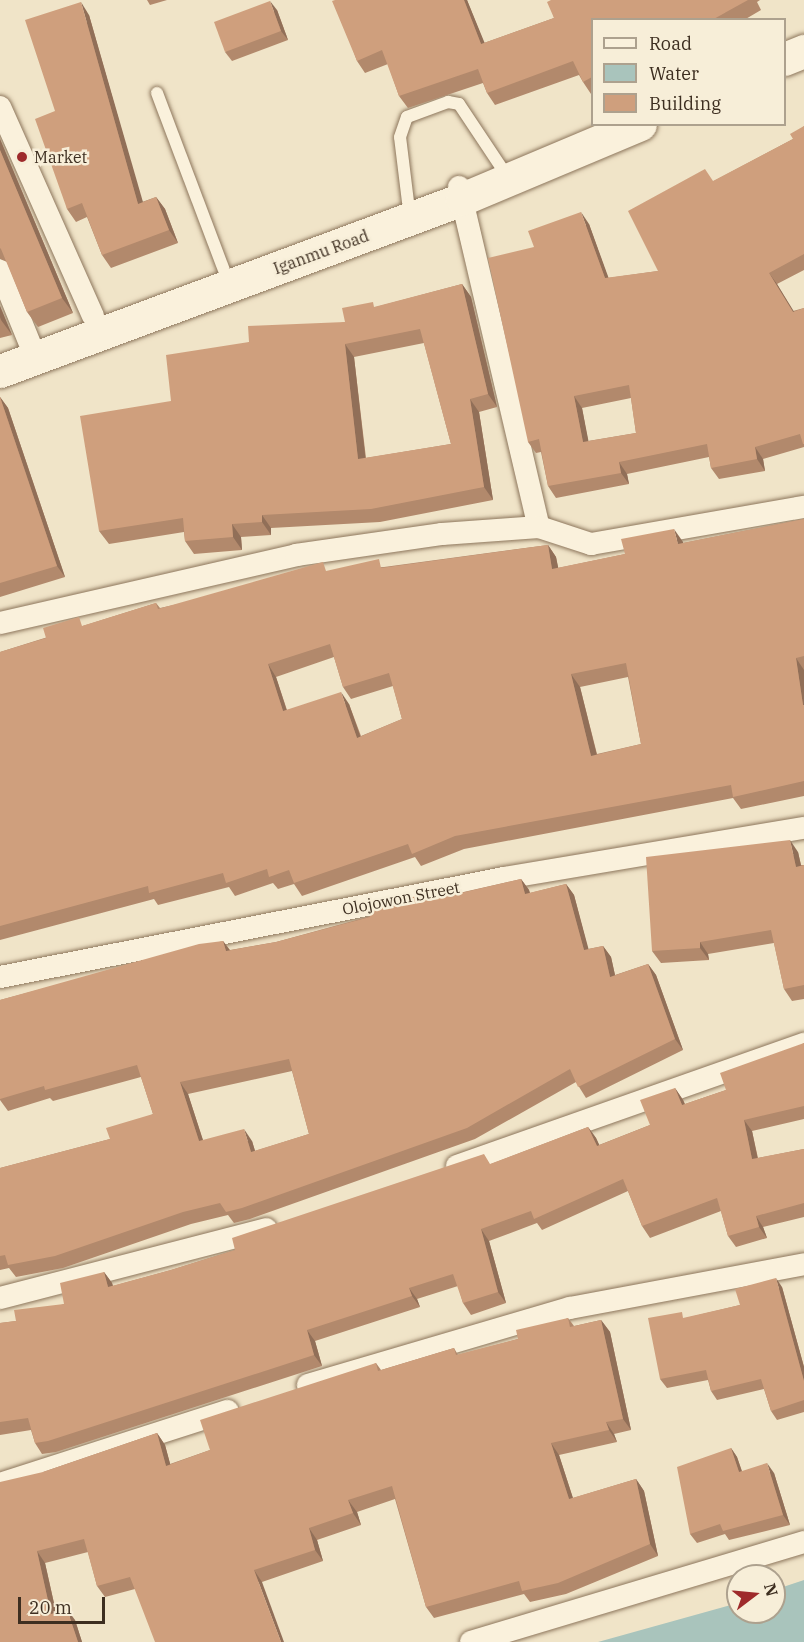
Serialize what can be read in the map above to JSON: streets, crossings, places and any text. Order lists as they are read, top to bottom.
{
  "streets": {
    "main road": ["Iganmu Road"],
    "street": ["Olojowon Street"]
  },
  "places": ["Market"],
  "legend": ["Road", "Water", "Building"],
  "scale_bar": "20 m",
  "north": "right"
}
